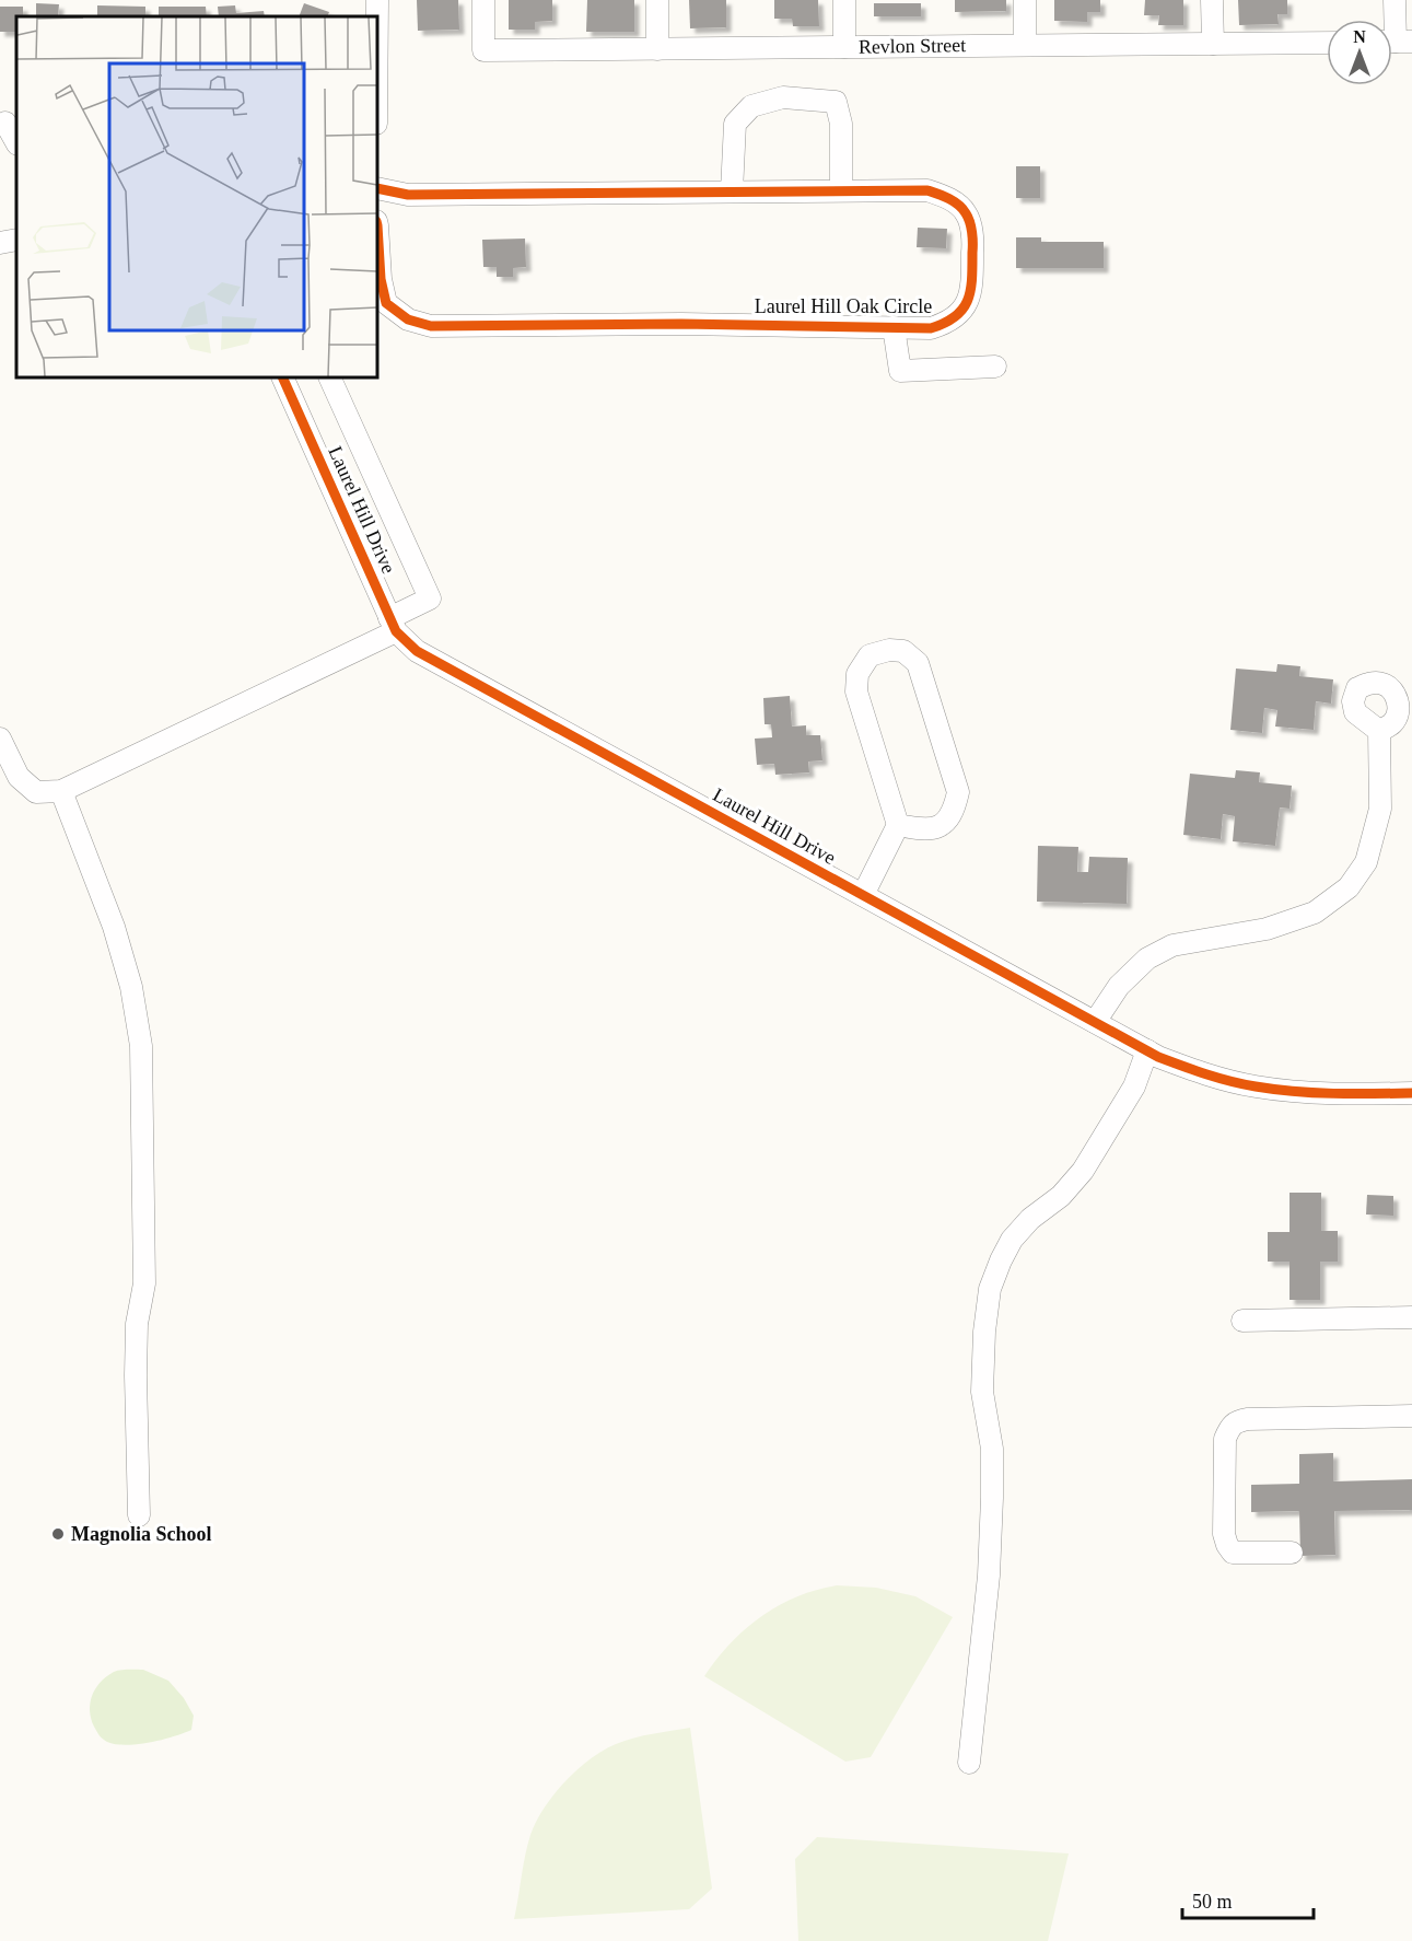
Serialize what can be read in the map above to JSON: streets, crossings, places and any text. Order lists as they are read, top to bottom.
{
  "streets": {
    "street": ["Revlon Street", "Laurel Hill Oak Circle", "Laurel Hill Drive"]
  },
  "places": ["Magnolia School"],
  "scale_bar": "50 m",
  "north": "top"
}
